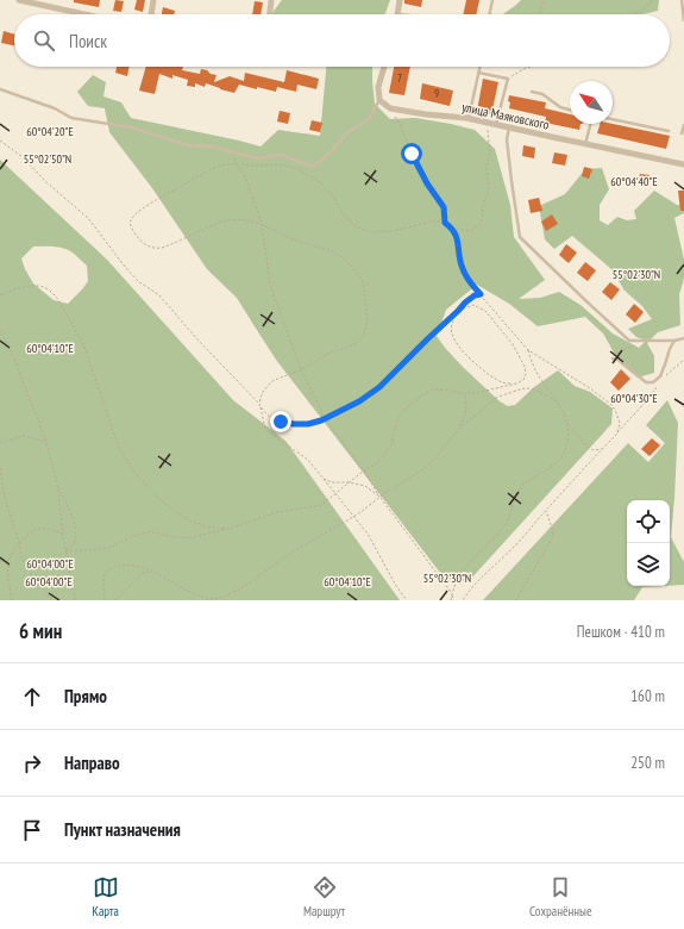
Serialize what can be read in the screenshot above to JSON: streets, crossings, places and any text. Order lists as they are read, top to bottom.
{
  "streets": {
    "street": ["улица Маяковского"]
  },
  "house_numbers": ["7", "9"],
  "north": "top left",
  "page": {
    "search": "Поиск",
    "heading": ["6 мин", "Пешком · 410 m"],
    "list": [
      ["Прямо", "160 m"],
      ["Направо", "250 m"],
      "Пункт назначения"
    ],
    "nav": ["Карта", "Маршрут", "Сохранённые"]
  },
  "coordinates": [
    "60°04'20\"E",
    "55°02'50\"N",
    "60°04'40\"E",
    "55°02'30\"N",
    "60°04'10\"E",
    "60°04'30\"E",
    "60°04'00\"E"
  ]
}
